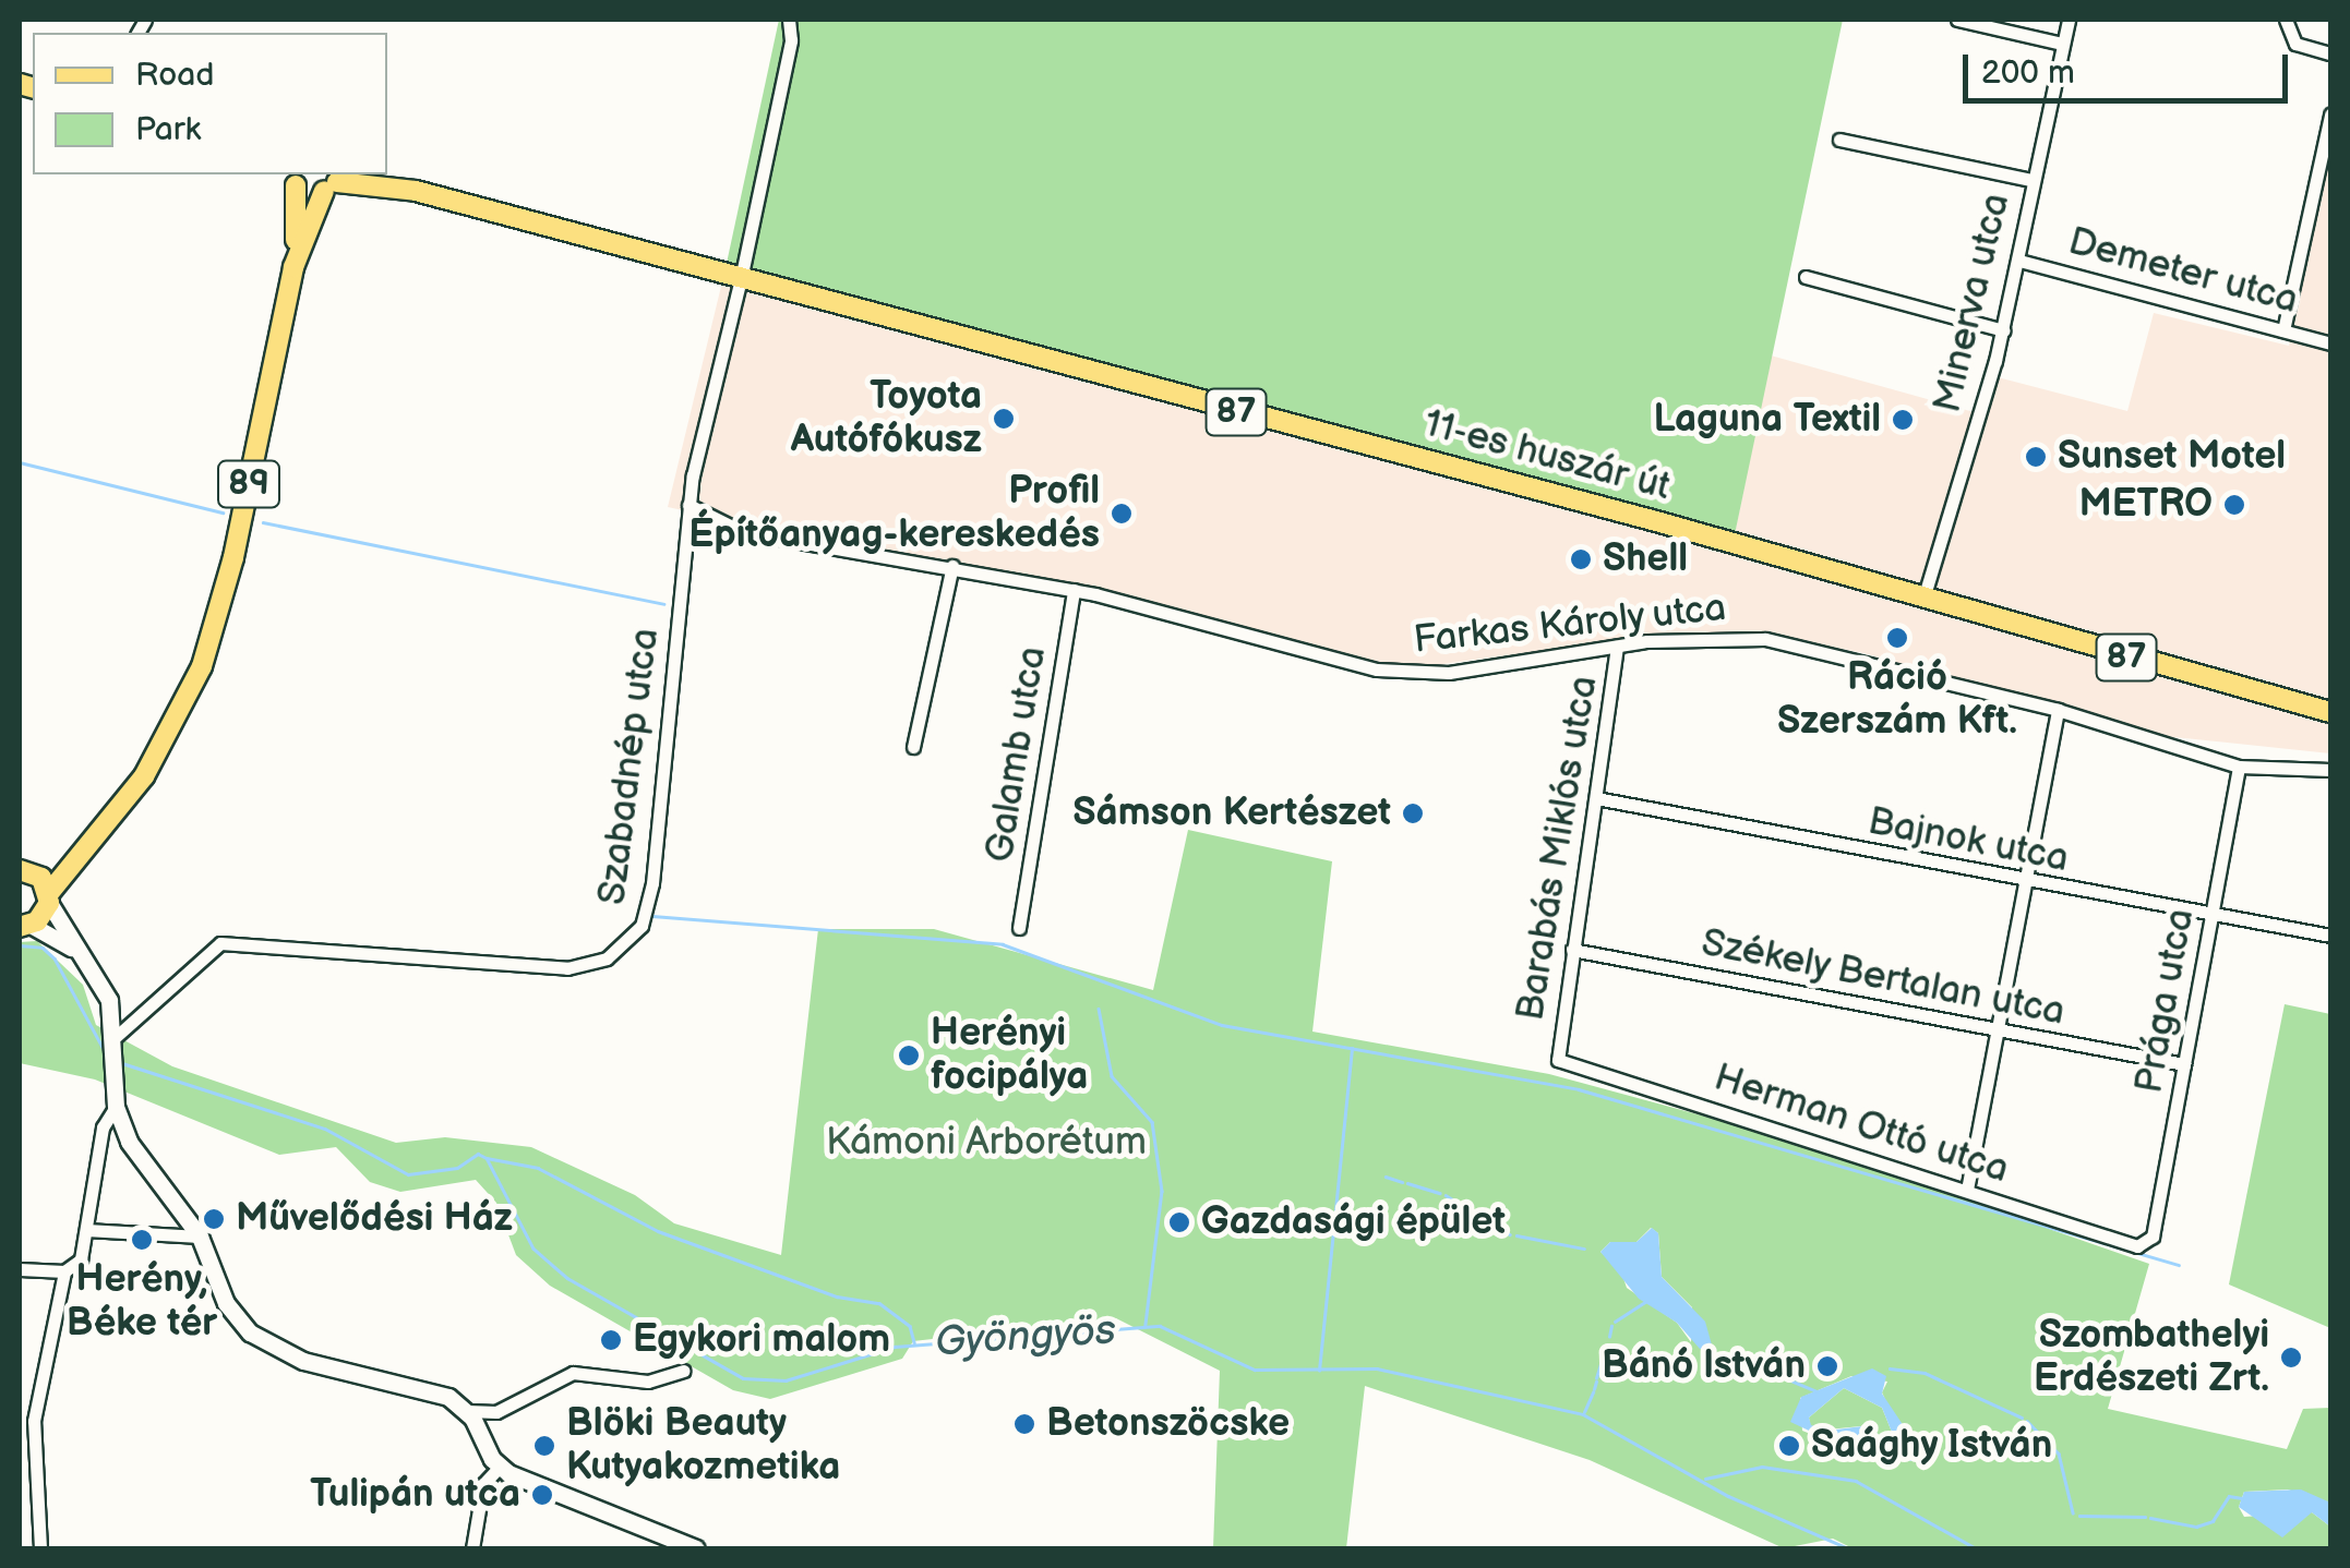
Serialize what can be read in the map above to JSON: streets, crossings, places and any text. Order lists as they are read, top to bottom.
{
  "streets": {
    "main road": ["87", "11-es huszár út", "89"],
    "street": [
      "Demeter utca",
      "Minerva utca",
      "Farkas Károly utca",
      "Galamb utca",
      "Szabadnép utca",
      "Bajnok utca",
      "Barabás Miklós utca",
      "Székely Bertalan utca",
      "Prága utca",
      "Herman Ottó utca"
    ]
  },
  "crossings": [
    ["Demeter utca", "Minerva utca"],
    ["Minerva utca", "11-es huszár út"],
    ["87", "11-es huszár út"],
    ["87", "89"],
    ["87", "Szabadnép utca"],
    ["11-es huszár út", "Szabadnép utca"],
    ["Farkas Károly utca", "Galamb utca"],
    ["Farkas Károly utca", "Szabadnép utca"],
    ["Farkas Károly utca", "Barabás Miklós utca"],
    ["Farkas Károly utca", "Prága utca"],
    ["Bajnok utca", "Barabás Miklós utca"],
    ["Bajnok utca", "Prága utca"],
    ["Barabás Miklós utca", "Székely Bertalan utca"],
    ["Barabás Miklós utca", "Herman Ottó utca"],
    ["Székely Bertalan utca", "Prága utca"],
    ["Prága utca", "Herman Ottó utca"]
  ],
  "water": ["Gyöngyös"],
  "parks": ["Kámoni Arborétum"],
  "places": [
    "Toyota Autófókusz",
    "Laguna Textil",
    "Sunset Motel",
    "METRO",
    "Profil Építőanyag-kereskedés",
    "Shell",
    "Ráció Szerszám Kft.",
    "Sámson Kertészet",
    "Herényi focipálya",
    "Művelődési Ház",
    "Gazdasági épület",
    "Herény, Béke tér",
    "Egykori malom",
    "Szombathelyi Erdészeti Zrt.",
    "Bánó lstván",
    "Betonszöcske",
    "Blöki Beauty Kutyakozmetika",
    "Saághy István",
    "Tulipán utca"
  ],
  "legend": ["Road", "Park"],
  "scale_bar": "200 m"
}
